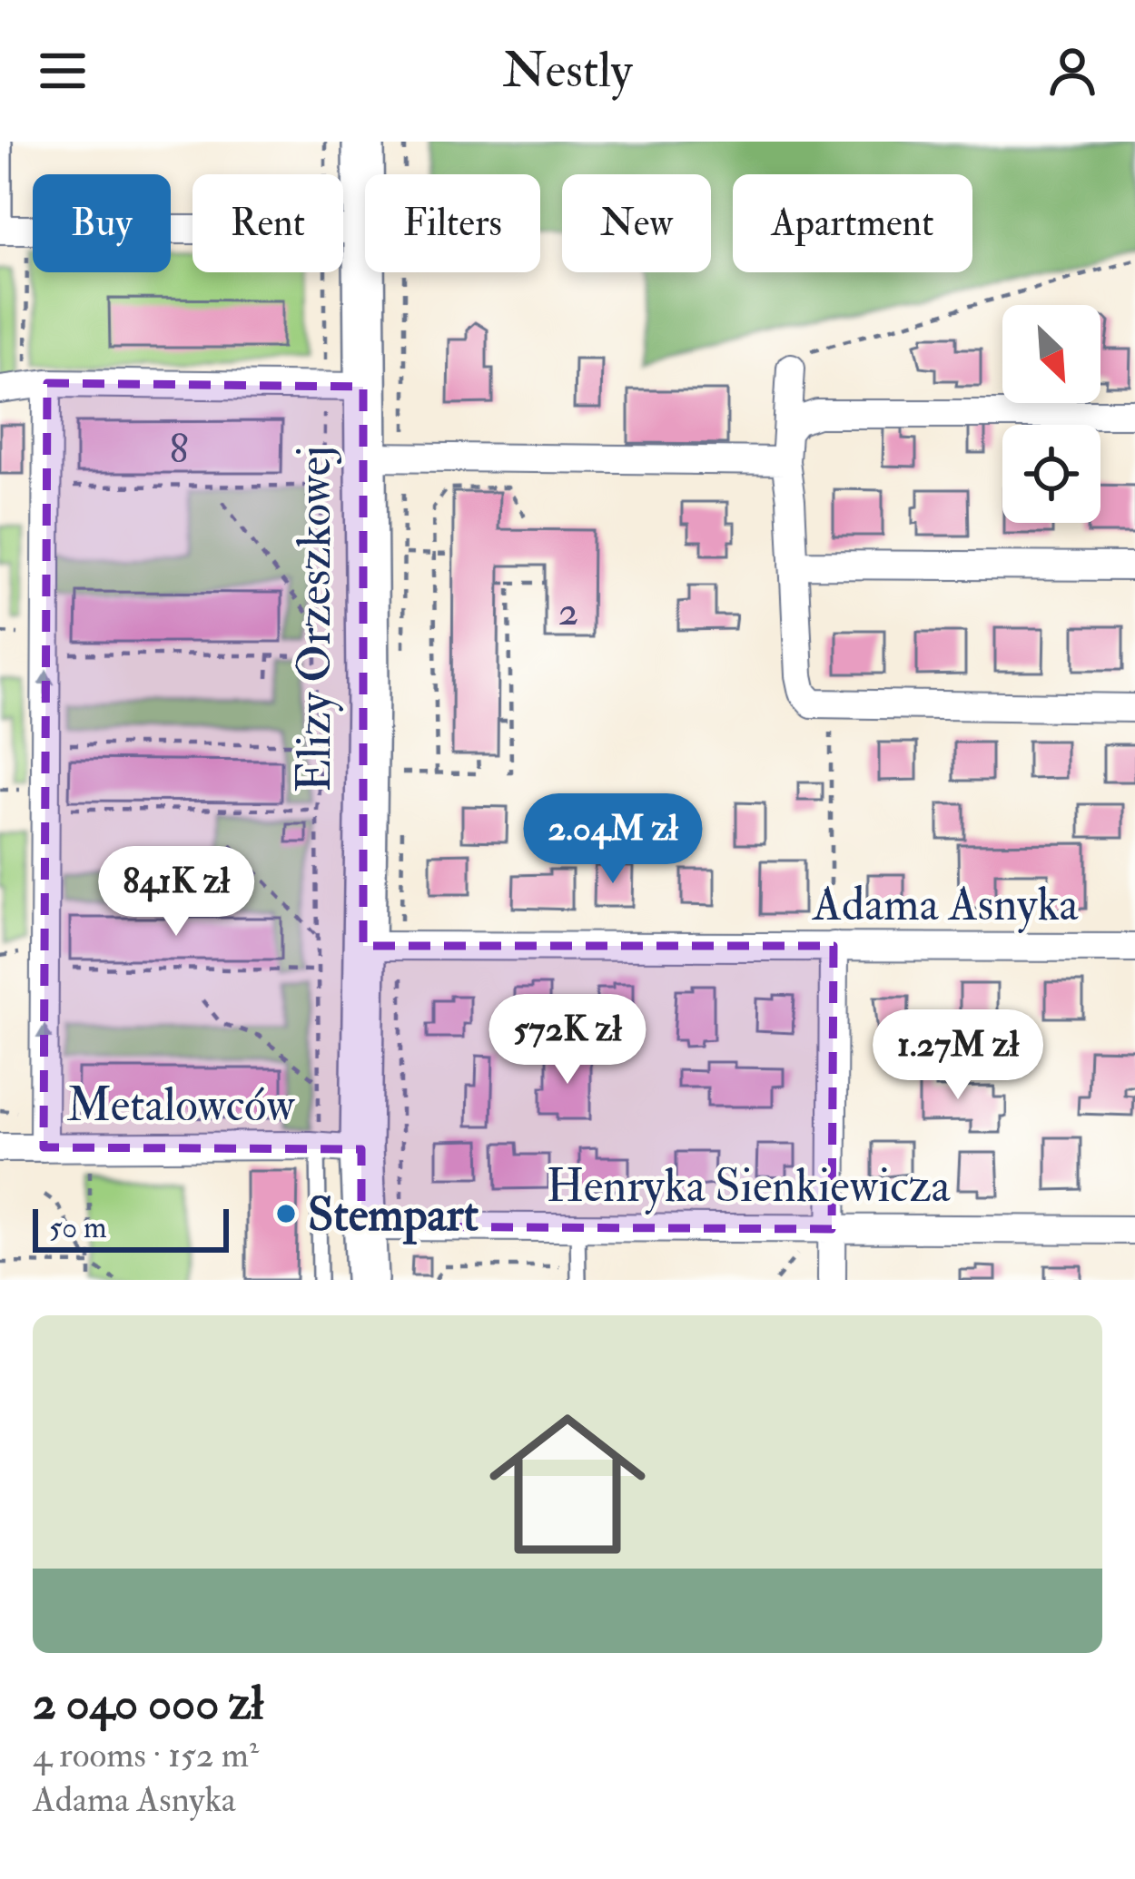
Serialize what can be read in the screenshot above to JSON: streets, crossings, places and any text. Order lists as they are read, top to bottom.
{
  "streets": {
    "street": [
      "Elizy Orzeszkowej",
      "Adama Asnyka",
      "Metalowców",
      "Henryka Sienkiewicza"
    ]
  },
  "crossings": [
    ["Elizy Orzeszkowej", "Adama Asnyka"],
    ["Elizy Orzeszkowej", "Metalowców"],
    ["Elizy Orzeszkowej", "Henryka Sienkiewicza"]
  ],
  "places": ["Stempart"],
  "house_numbers": ["8", "2"],
  "scale_bar": "50 m",
  "north": "bottom right",
  "page": {
    "header": "Nestly",
    "chip": [
      "Buy",
      "Rent",
      "Filters",
      "New",
      "Apartment"
    ],
    "price": [
      "2.04M zł",
      "841K zł",
      "572K zł",
      "1.27M zł"
    ],
    "scale": "50 m",
    "list": [
      {
        "name": "2 040 000 zł",
        "note": "4 rooms · 152 m² · Adama Asnyka"
      }
    ]
  }
}
